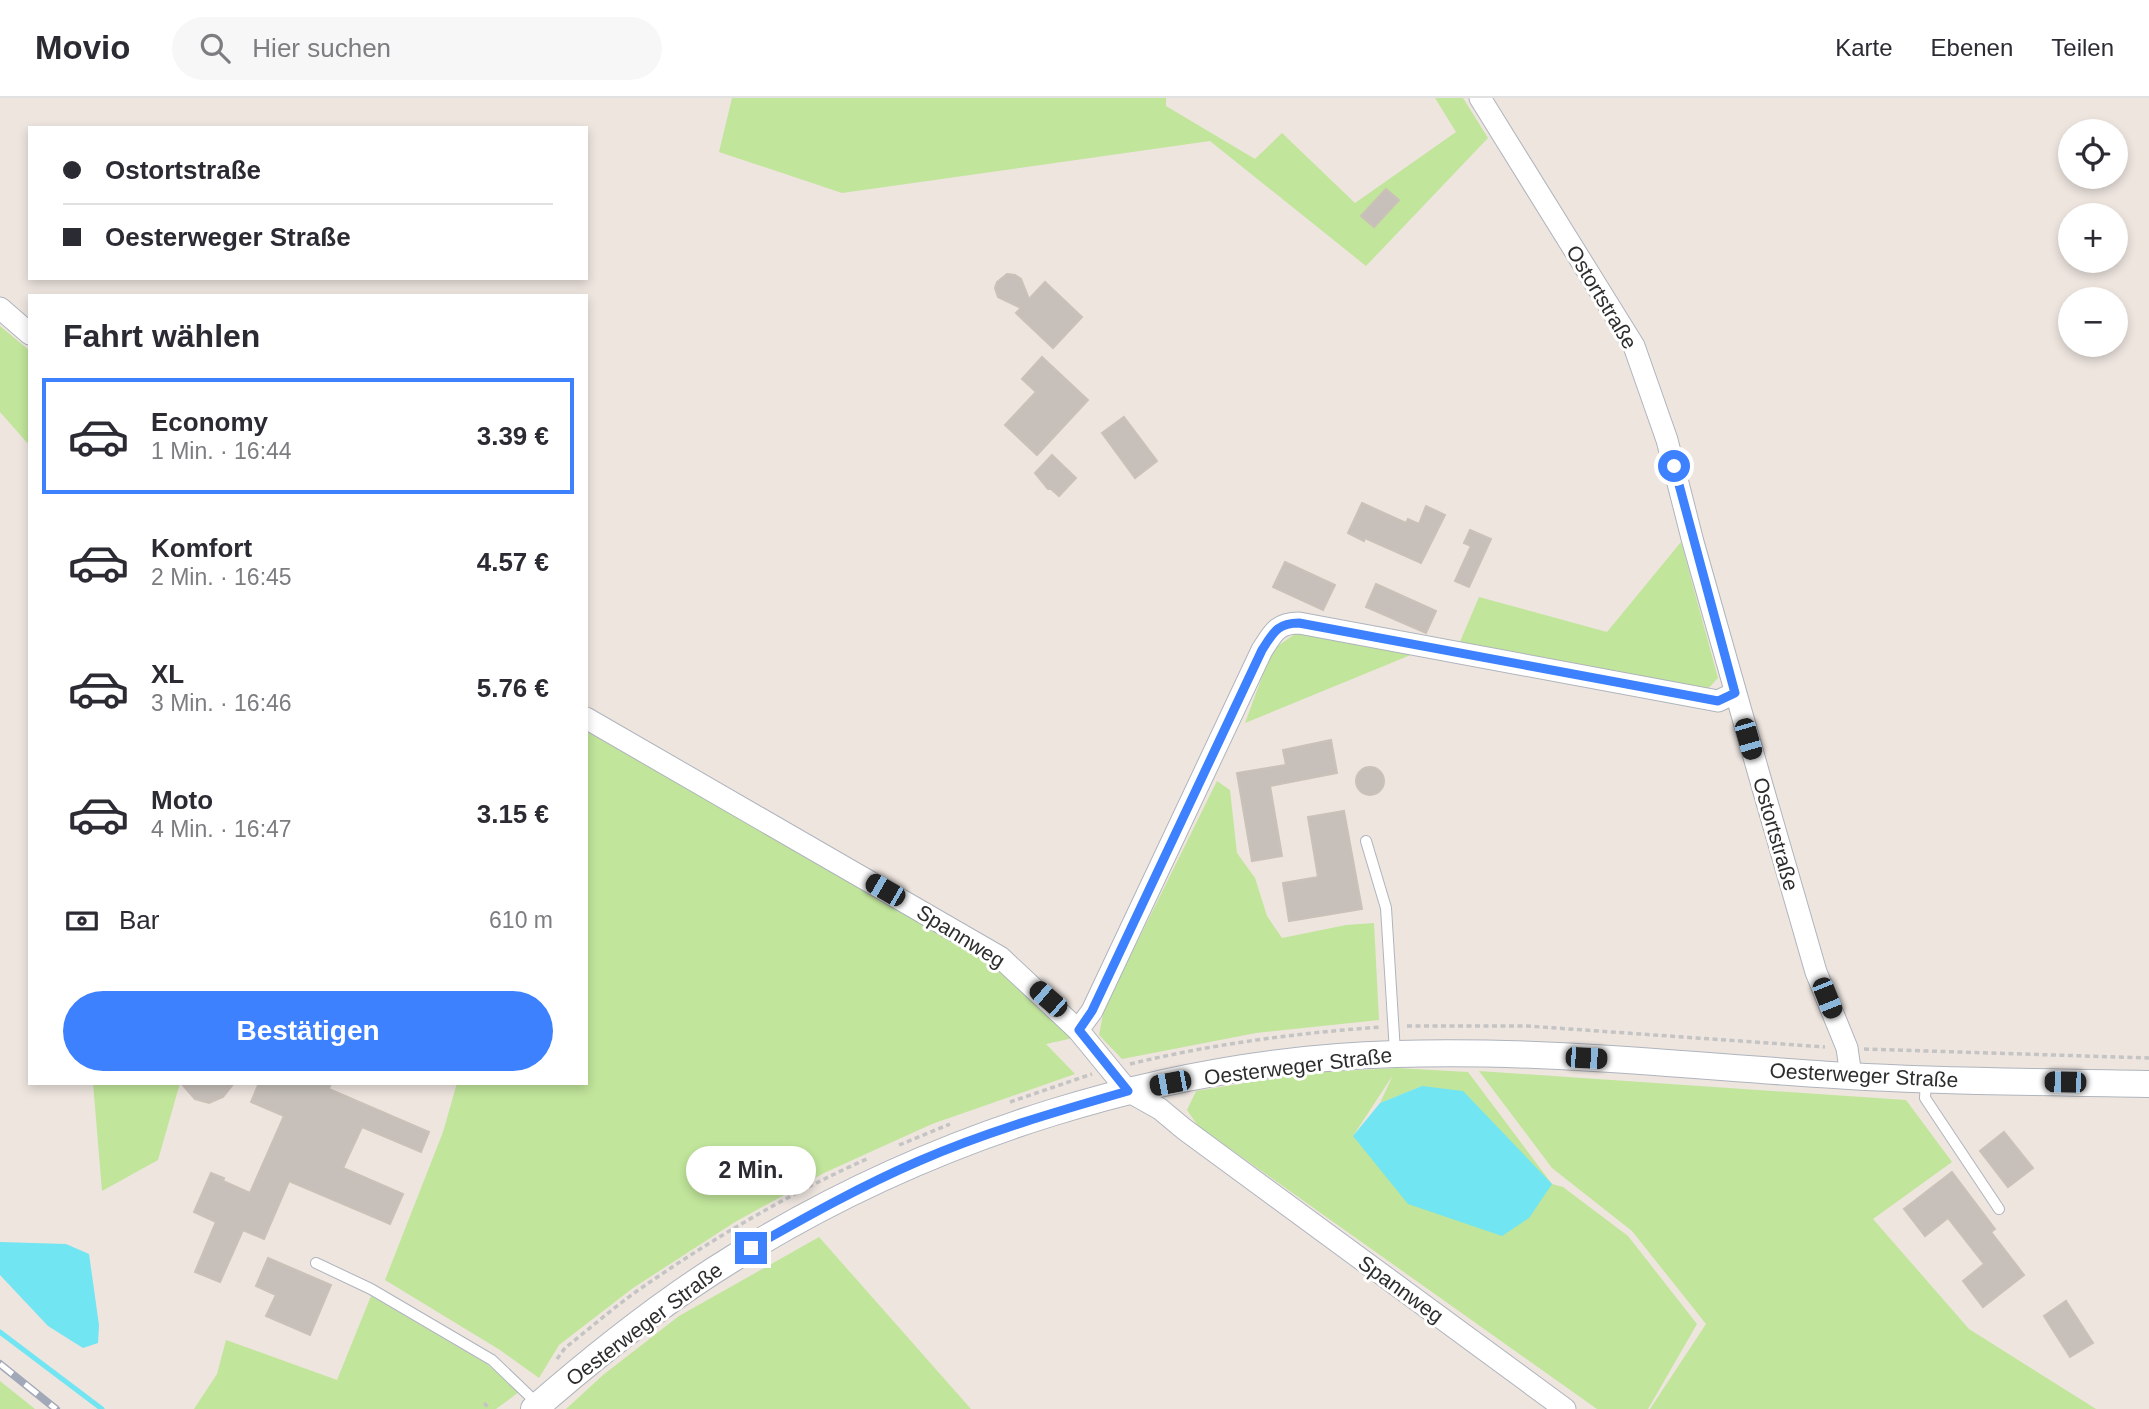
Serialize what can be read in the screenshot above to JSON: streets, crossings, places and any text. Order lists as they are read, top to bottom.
{
  "streets": {
    "street": ["Ostortstraße", "Spannweg", "Oesterweger Straße"]
  },
  "crossings": [
    ["Ostortstraße", "Oesterweger Straße"],
    ["Spannweg", "Oesterweger Straße"]
  ],
  "page": {
    "header": "Movio",
    "search": "Hier suchen",
    "nav": ["Karte", "Ebenen", "Teilen"],
    "map_buttons": ["+", "−"],
    "banner": ["Ostortstraße", "Oesterweger Straße"],
    "heading": "Fahrt wählen",
    "list": [
      {
        "name": "Economy",
        "note": "1 Min. · 16:44",
        "value": "3.39 €"
      },
      {
        "name": "Komfort",
        "note": "2 Min. · 16:45",
        "value": "4.57 €"
      },
      {
        "name": "XL",
        "note": "3 Min. · 16:46",
        "value": "5.76 €"
      },
      {
        "name": "Moto",
        "note": "4 Min. · 16:47",
        "value": "3.15 €"
      }
    ],
    "pay": ["Bar", "610 m"],
    "buttons": "Bestätigen",
    "bubble": "2 Min."
  }
}
